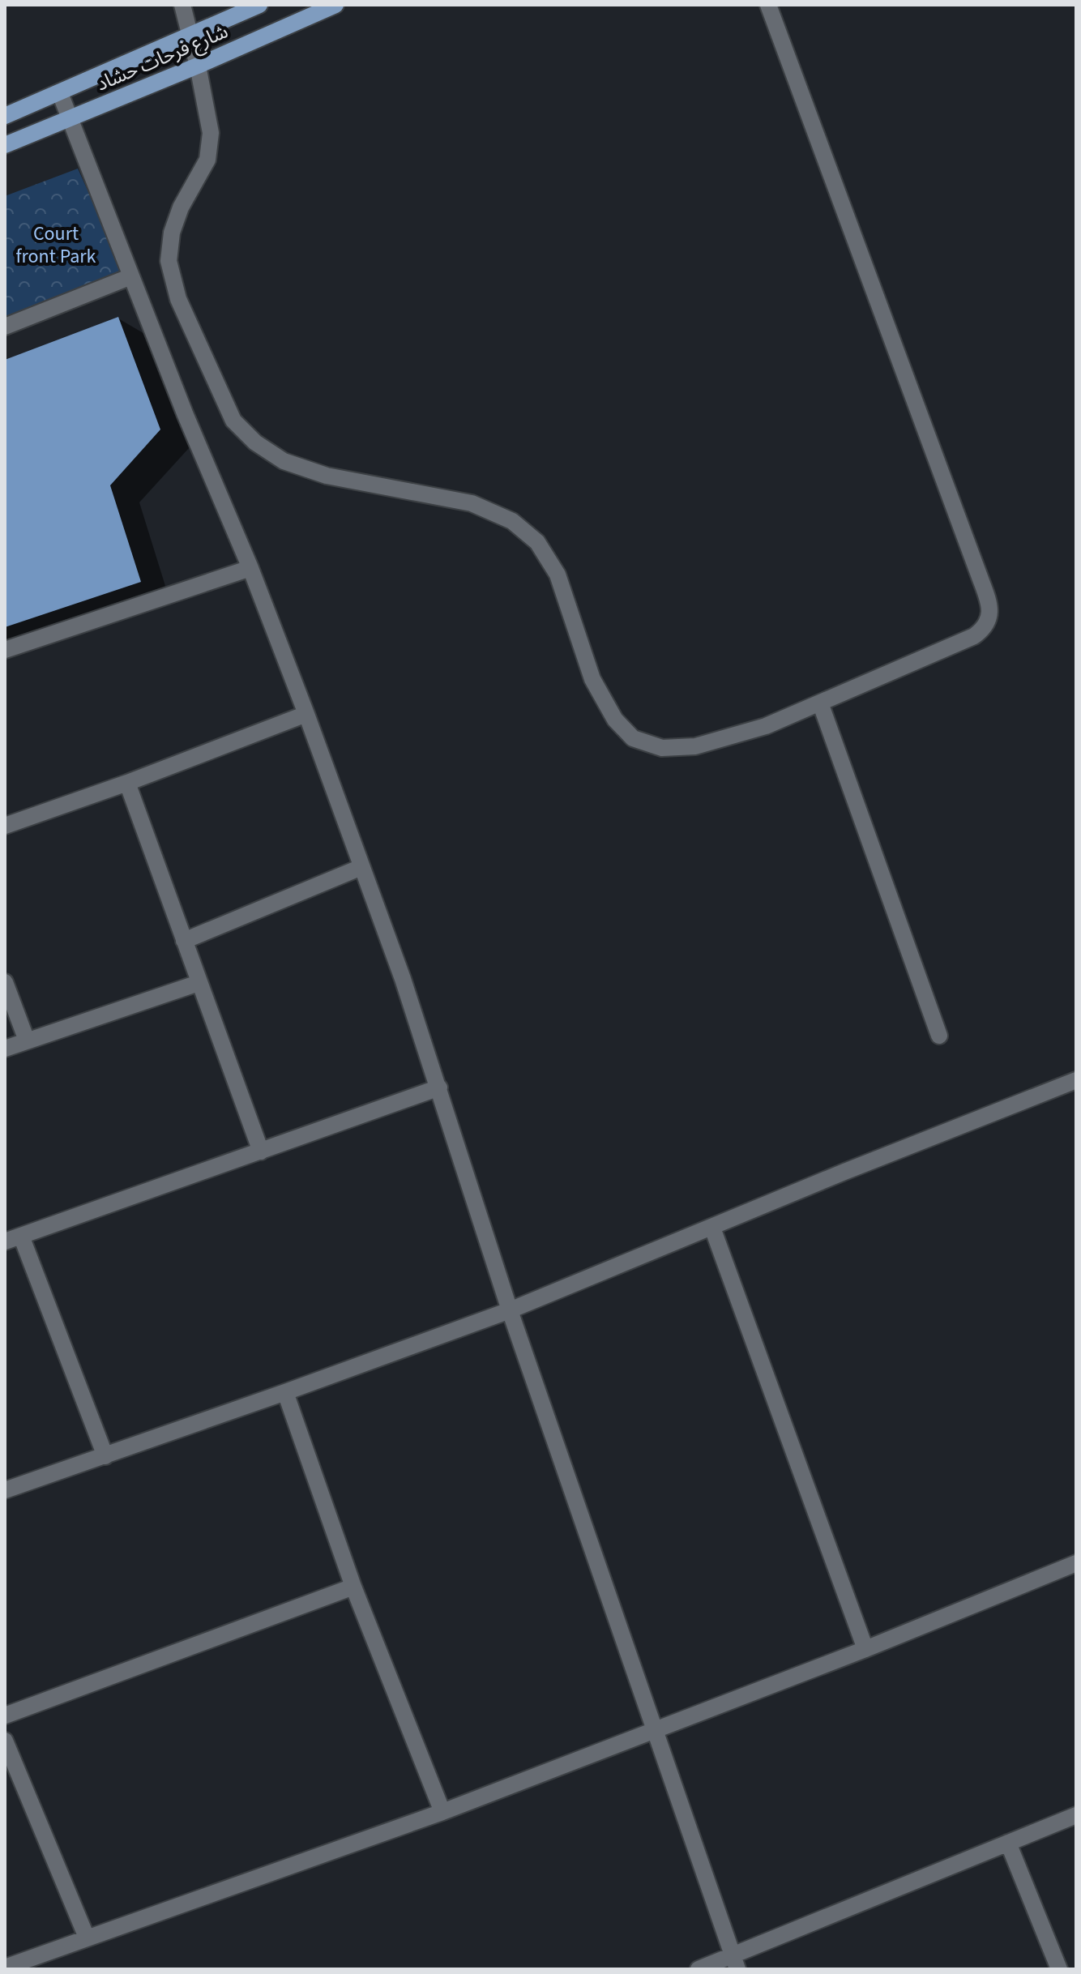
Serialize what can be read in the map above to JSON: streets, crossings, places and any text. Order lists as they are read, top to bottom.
{
  "streets": {
    "main road": ["شارع فرحات حشاد"]
  },
  "parks": ["Court front Park"]
}
